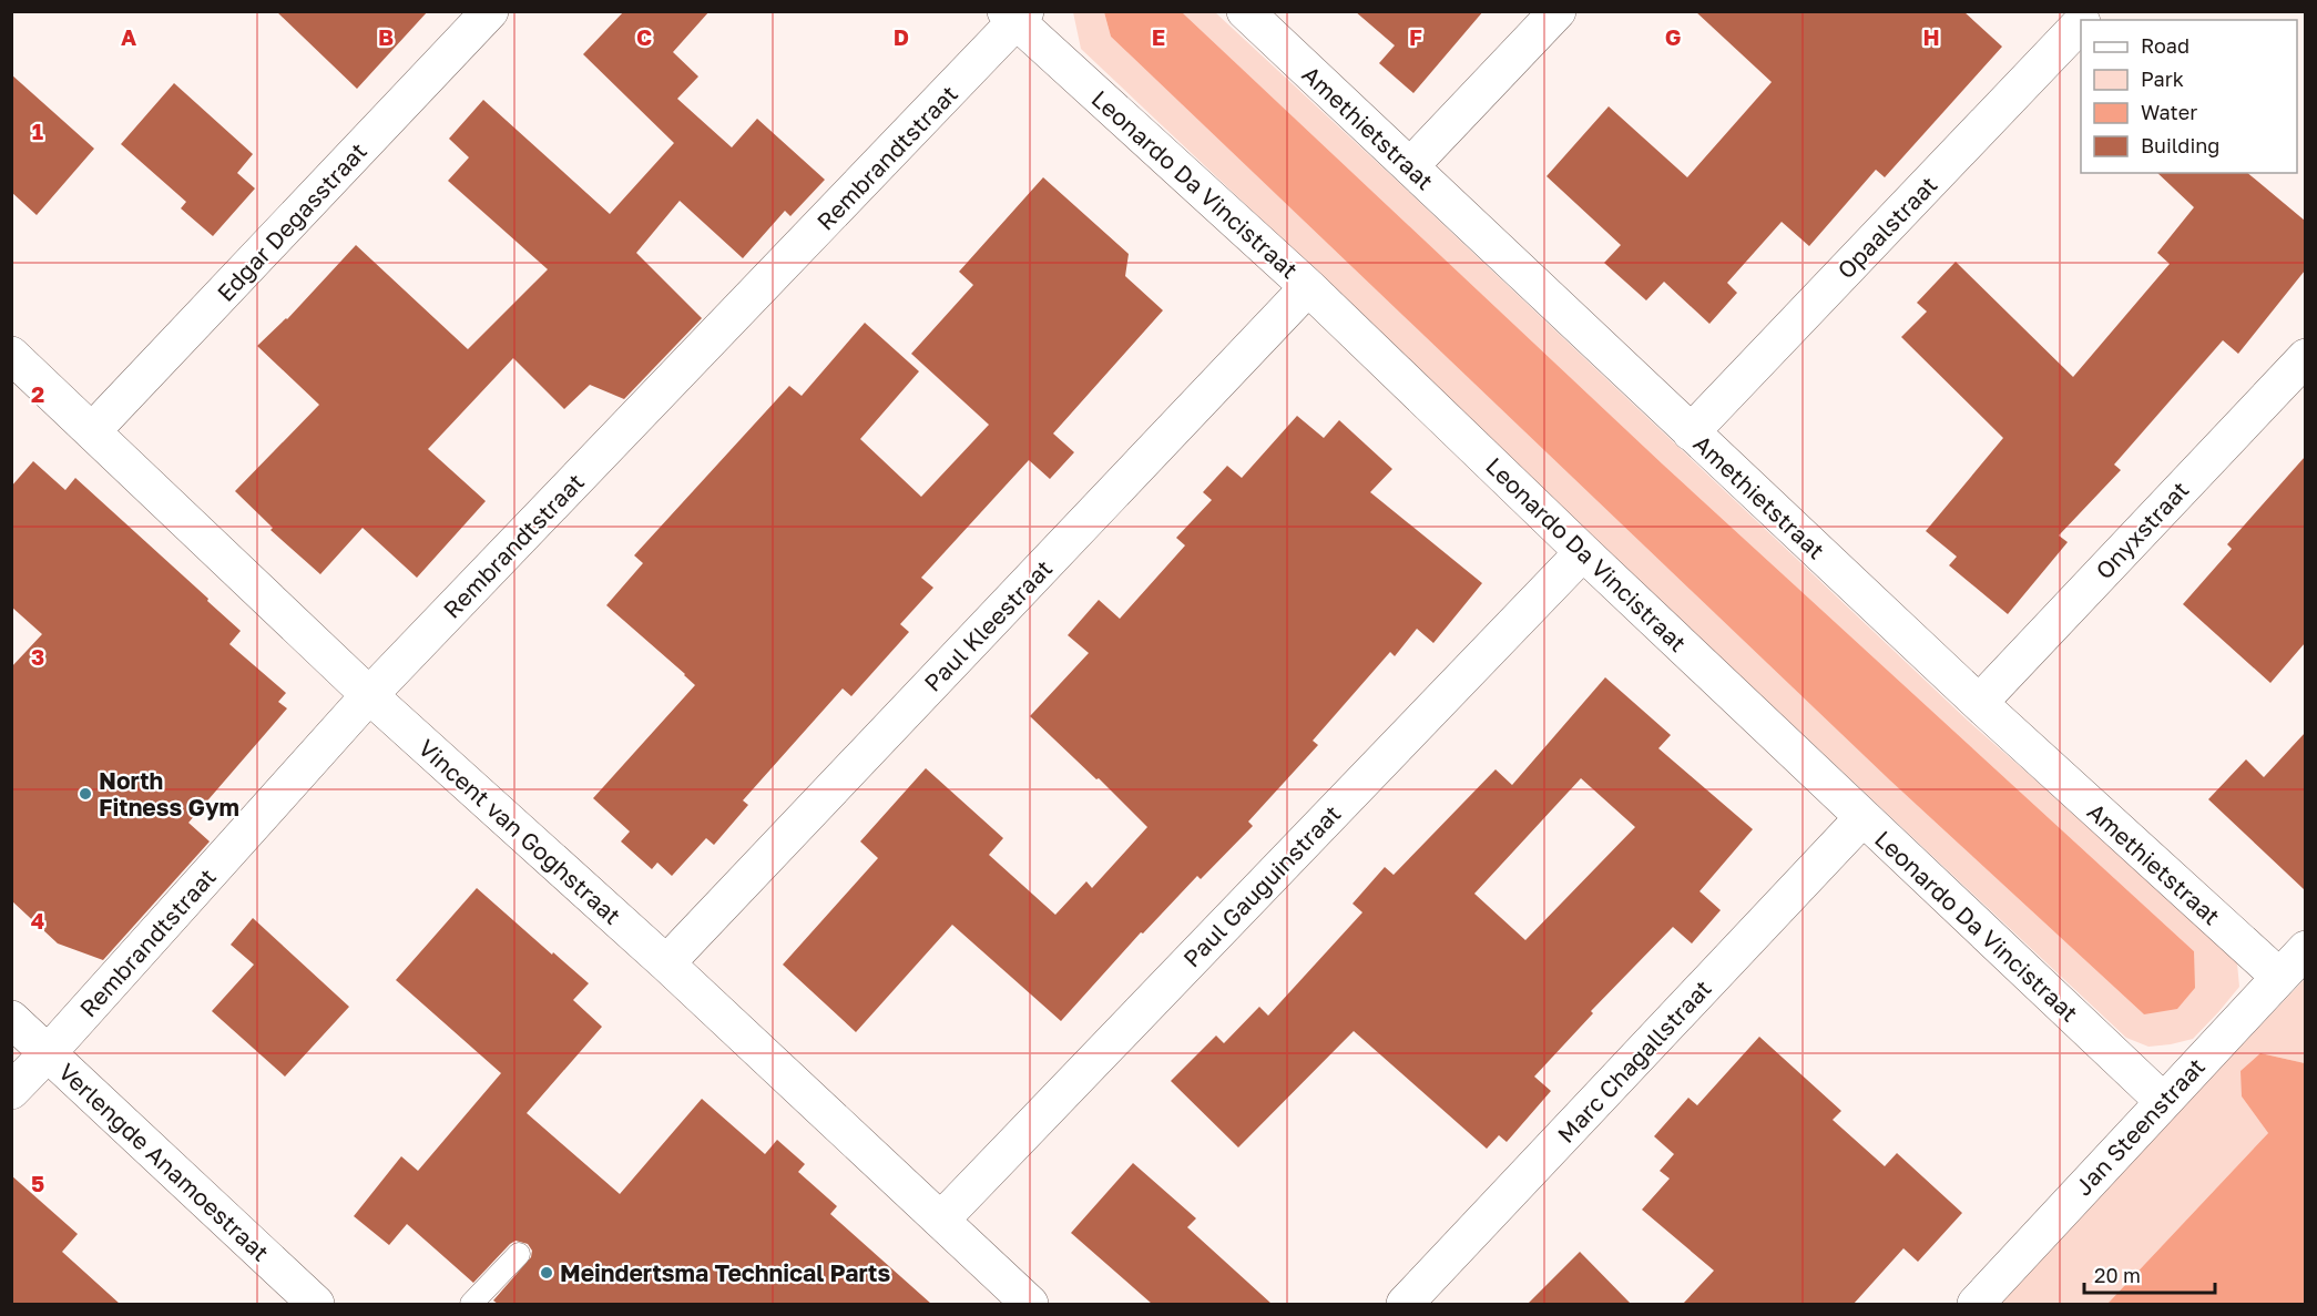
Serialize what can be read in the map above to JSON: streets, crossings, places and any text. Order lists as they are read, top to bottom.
{
  "streets": {
    "street": [
      "Amethietstraat",
      "Rembrandtstraat",
      "Leonardo Da Vincistraat",
      "Edgar Degasstraat",
      "Opaalstraat",
      "Onyxstraat",
      "Paul Kleestraat",
      "Vincent van Goghstraat",
      "Paul Gauguinstraat",
      "Marc Chagallstraat",
      "Jan Steenstraat",
      "Verlengde Anamoestraat"
    ]
  },
  "crossings": [
    ["Amethietstraat", "Opaalstraat"],
    ["Amethietstraat", "Onyxstraat"],
    ["Amethietstraat", "Jan Steenstraat"],
    ["Rembrandtstraat", "Leonardo Da Vincistraat"],
    ["Rembrandtstraat", "Vincent van Goghstraat"],
    ["Rembrandtstraat", "Verlengde Anamoestraat"],
    ["Leonardo Da Vincistraat", "Paul Kleestraat"],
    ["Leonardo Da Vincistraat", "Paul Gauguinstraat"],
    ["Leonardo Da Vincistraat", "Marc Chagallstraat"],
    ["Leonardo Da Vincistraat", "Jan Steenstraat"],
    ["Edgar Degasstraat", "Vincent van Goghstraat"],
    ["Paul Kleestraat", "Vincent van Goghstraat"],
    ["Vincent van Goghstraat", "Paul Gauguinstraat"]
  ],
  "places": ["North Fitness Gym", "Meindertsma Technical Parts"],
  "legend": [
    "Road",
    "Park",
    "Water",
    "Building"
  ],
  "scale_bar": "20 m",
  "grid": {
    "columns": [
      "A",
      "B",
      "C",
      "D",
      "E",
      "F",
      "G",
      "H"
    ],
    "rows": [
      "1",
      "2",
      "3",
      "4",
      "5"
    ]
  }
}
